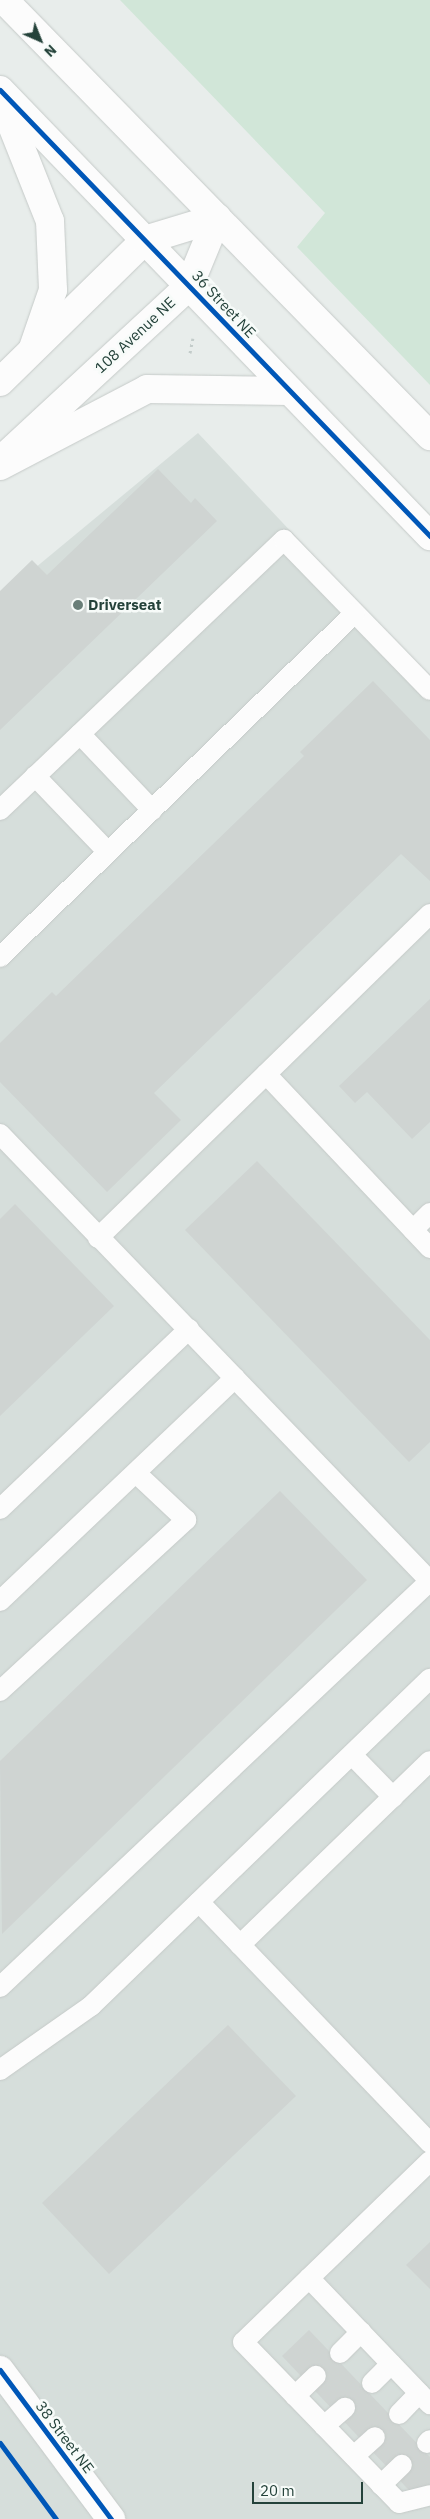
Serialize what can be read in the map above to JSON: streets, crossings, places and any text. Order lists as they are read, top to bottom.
{
  "streets": {
    "street": ["36 Street NE", "108 Avenue NE", "38 Street NE"]
  },
  "crossings": [
    ["36 Street NE", "108 Avenue NE"]
  ],
  "places": ["Driverseat"],
  "scale_bar": "20 m",
  "north": "bottom right"
}
